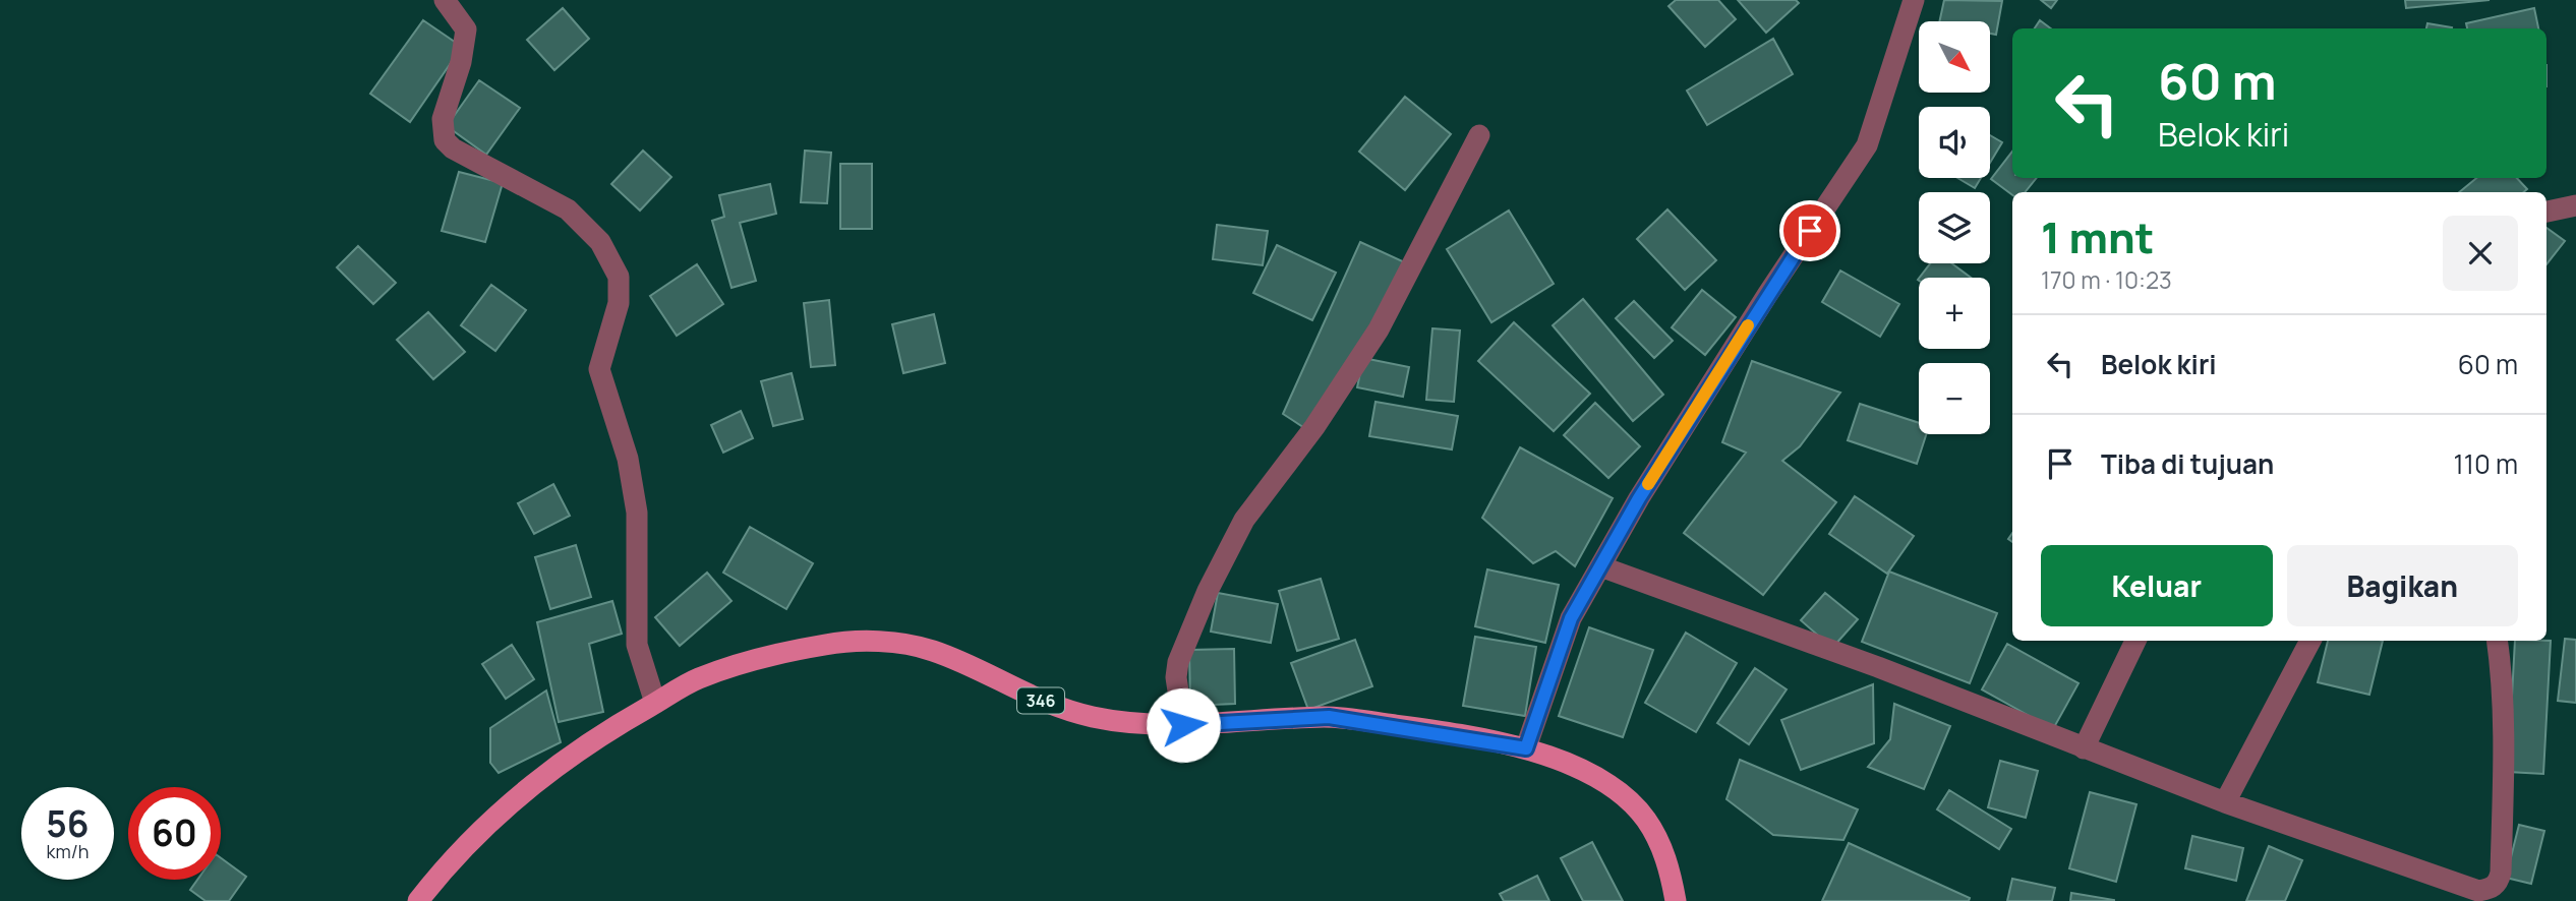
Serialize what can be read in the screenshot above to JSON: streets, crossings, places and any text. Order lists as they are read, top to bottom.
{
  "streets": {
    "main road": ["346"]
  },
  "north": "bottom right",
  "page": {
    "map_buttons": ["+", "−"],
    "turn": ["60 m", "Belok kiri"],
    "heading": ["1 mnt", "170 m · 10:23"],
    "list": [
      {
        "name": "Belok kiri",
        "value": "60 m"
      },
      {
        "name": "Tiba di tujuan",
        "value": "110 m"
      }
    ],
    "buttons": ["Keluar", "Bagikan"],
    "speed": "56 km/h",
    "limit": "60"
  }
}
